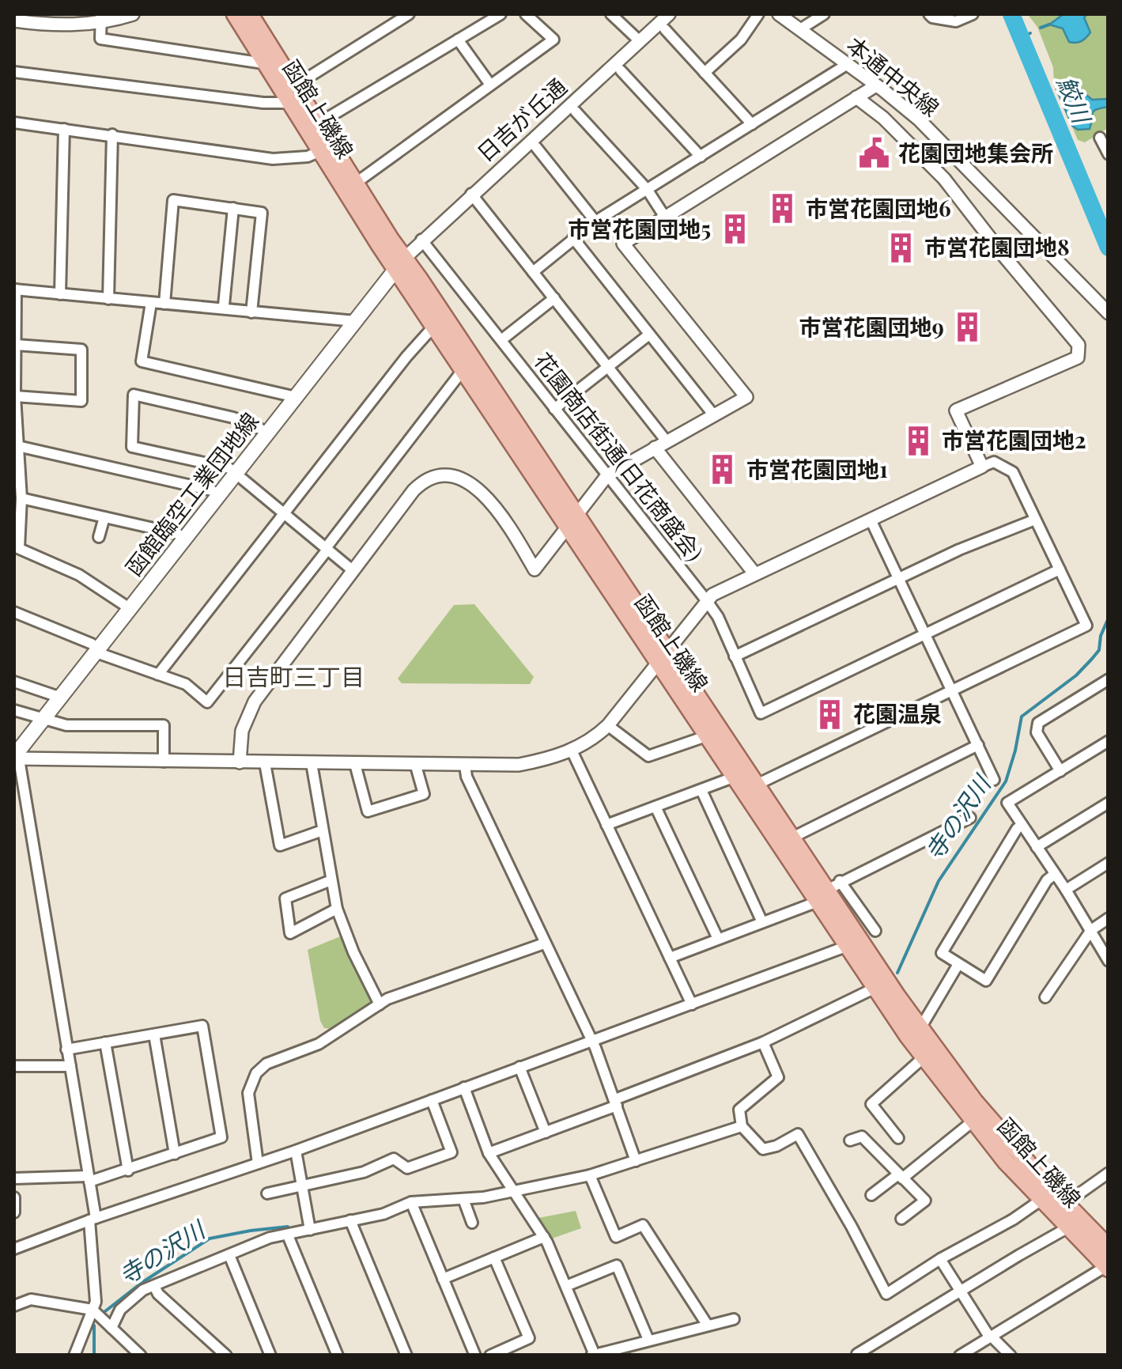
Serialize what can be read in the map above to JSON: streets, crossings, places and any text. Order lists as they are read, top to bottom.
{
  "streets": {
    "main road": ["函館上磯線", "函館臨空工業団地線"],
    "street": ["本通中央線", "日吉が丘通", "花園商店街通(日花商盛会)"]
  },
  "crossings": [
    ["函館上磯線", "日吉が丘通"],
    ["函館上磯線", "函館臨空工業団地線"],
    ["日吉が丘通", "花園商店街通(日花商盛会)"],
    ["日吉が丘通", "函館臨空工業団地線"]
  ],
  "districts": ["日吉町三丁目"],
  "water": ["鮫川", "寺の沢川"],
  "places": {
    "public building": ["花園団地集会所"],
    "building": [
      "市営花園団地6",
      "市営花園団地5",
      "市営花園団地8",
      "市営花園団地9",
      "市営花園団地2",
      "市営花園団地1",
      "花園温泉"
    ]
  }
}
